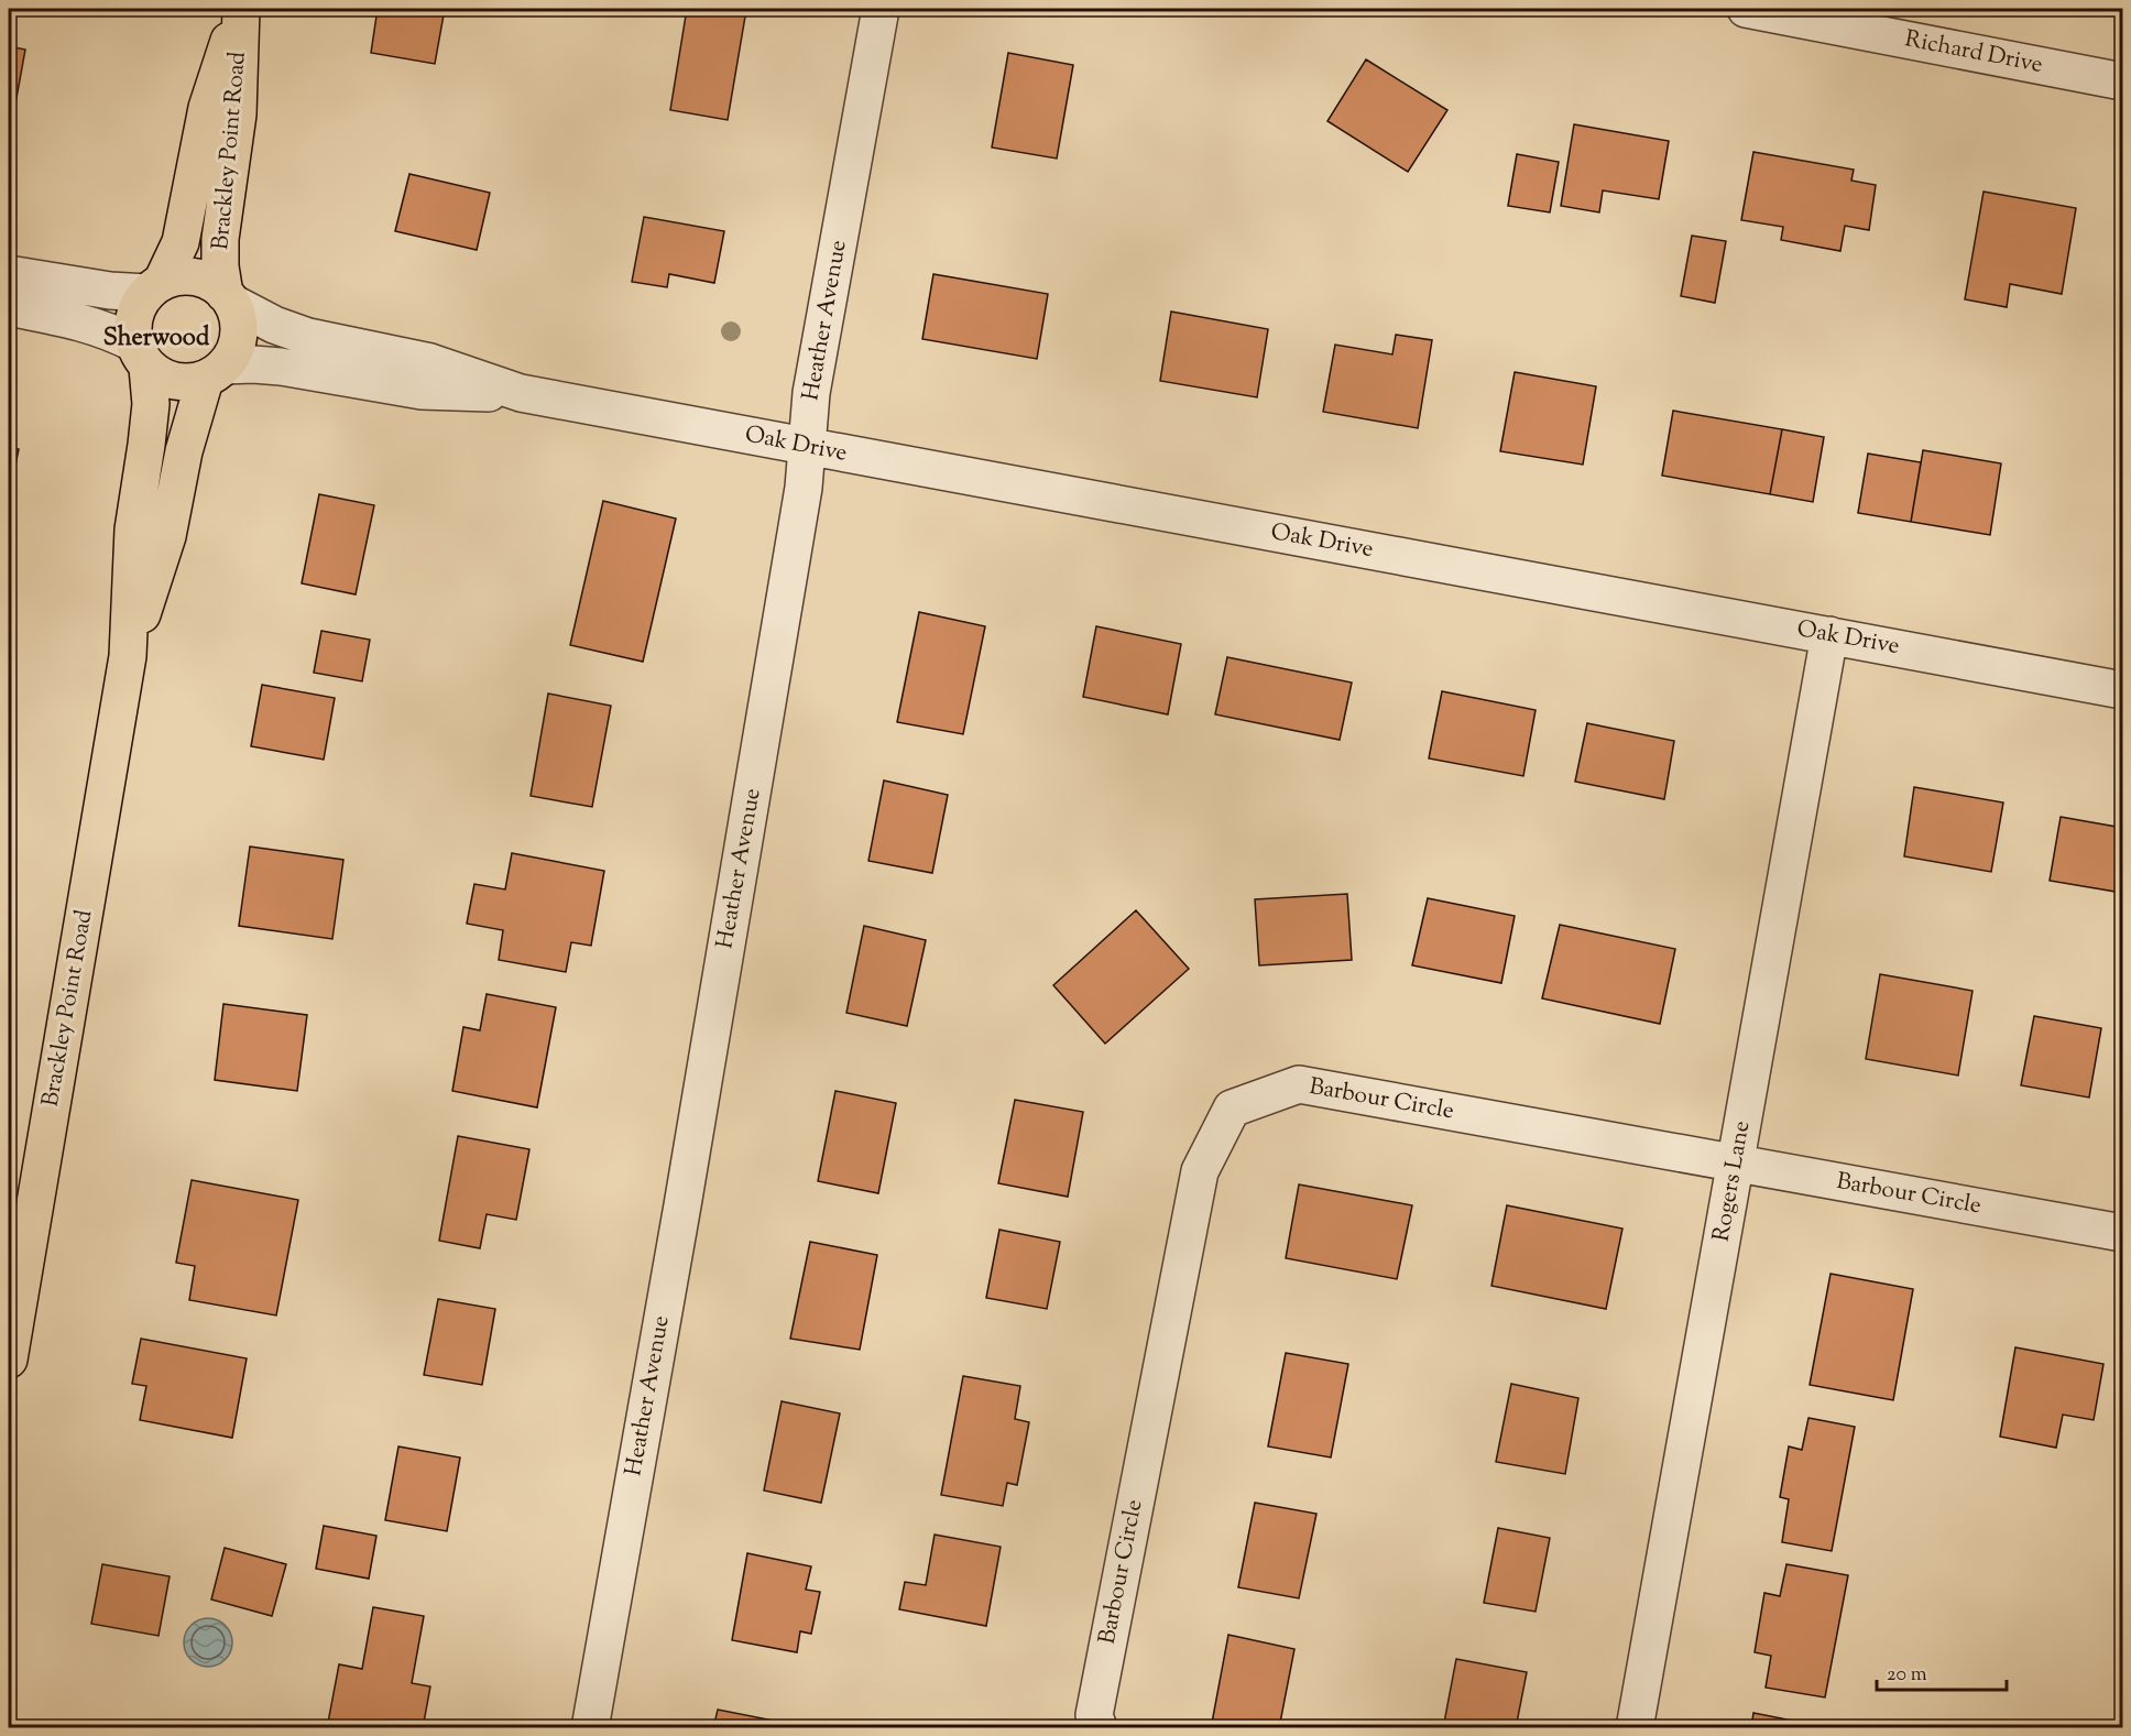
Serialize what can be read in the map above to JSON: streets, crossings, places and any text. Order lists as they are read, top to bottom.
{
  "streets": {
    "main road": ["Brackley Point Road"],
    "street": [
      "Richard Drive",
      "Heather Avenue",
      "Oak Drive",
      "Barbour Circle",
      "Rogers Lane"
    ]
  },
  "crossings": [
    ["Brackley Point Road", "Oak Drive"],
    ["Heather Avenue", "Oak Drive"],
    ["Oak Drive", "Rogers Lane"],
    ["Barbour Circle", "Rogers Lane"]
  ],
  "districts": ["Sherwood"],
  "scale_bar": "20 m"
}
